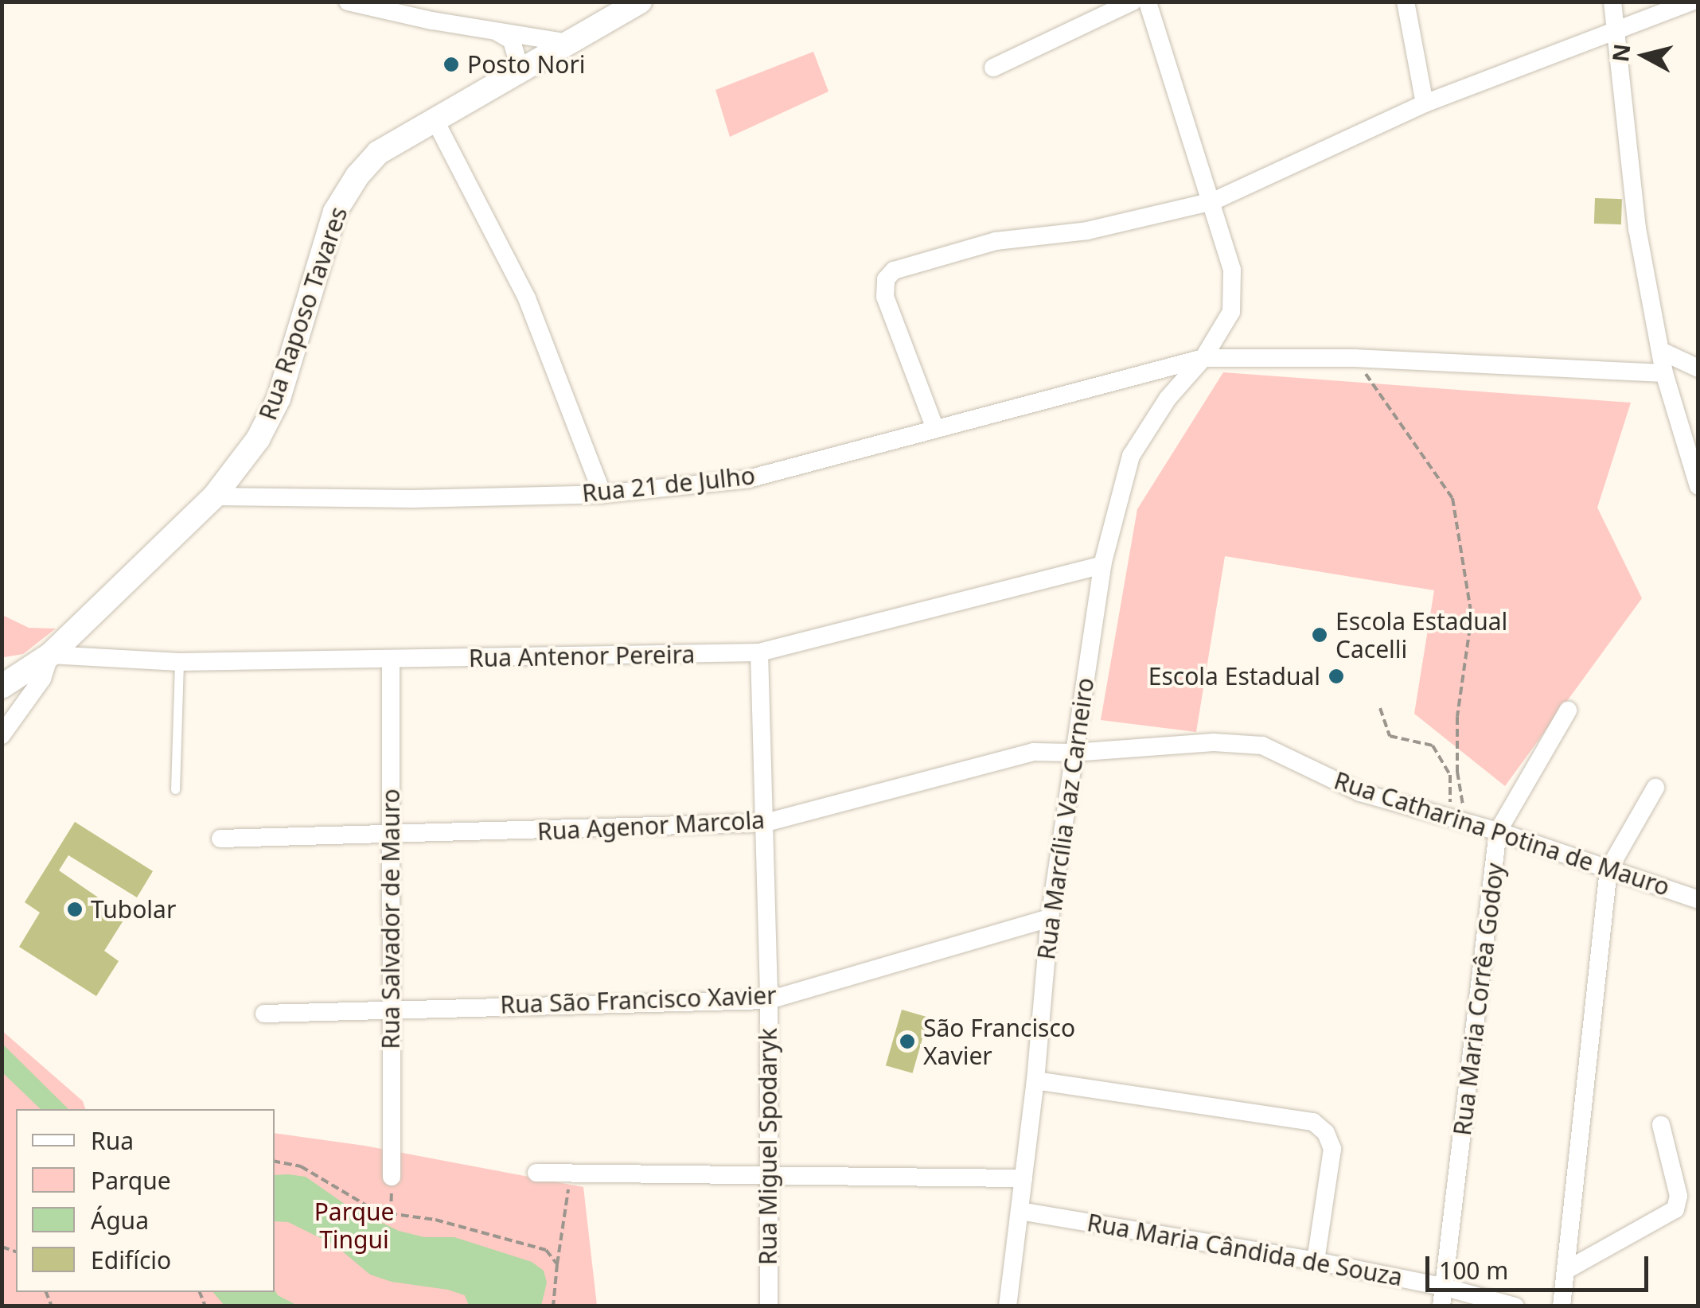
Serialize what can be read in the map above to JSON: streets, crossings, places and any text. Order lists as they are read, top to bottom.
{
  "streets": {
    "main road": ["Rua Raposo Tavares"],
    "street": [
      "Rua 21 de Julho",
      "Rua Antenor Pereira",
      "Rua Marcília Vaz Carneiro",
      "Rua Agenor Marcola",
      "Rua Catharina Potina de Mauro",
      "Rua Salvador de Mauro",
      "Rua Maria Corrêa Godoy",
      "Rua São Francisco Xavier",
      "Rua Miguel Spodaryk",
      "Rua Maria Cândida de Souza"
    ]
  },
  "crossings": [
    ["Rua Raposo Tavares", "Rua 21 de Julho"],
    ["Rua Raposo Tavares", "Rua Antenor Pereira"],
    ["Rua 21 de Julho", "Rua Marcília Vaz Carneiro"],
    ["Rua Antenor Pereira", "Rua Marcília Vaz Carneiro"],
    ["Rua Antenor Pereira", "Rua Salvador de Mauro"],
    ["Rua Antenor Pereira", "Rua Miguel Spodaryk"],
    ["Rua Marcília Vaz Carneiro", "Rua Agenor Marcola"],
    ["Rua Marcília Vaz Carneiro", "Rua Catharina Potina de Mauro"],
    ["Rua Marcília Vaz Carneiro", "Rua São Francisco Xavier"],
    ["Rua Marcília Vaz Carneiro", "Rua Maria Cândida de Souza"],
    ["Rua Agenor Marcola", "Rua Catharina Potina de Mauro"],
    ["Rua Agenor Marcola", "Rua Salvador de Mauro"],
    ["Rua Agenor Marcola", "Rua Miguel Spodaryk"],
    ["Rua Catharina Potina de Mauro", "Rua Maria Corrêa Godoy"],
    ["Rua Salvador de Mauro", "Rua São Francisco Xavier"],
    ["Rua Maria Corrêa Godoy", "Rua Maria Cândida de Souza"],
    ["Rua São Francisco Xavier", "Rua Miguel Spodaryk"]
  ],
  "parks": ["Parque Tingui"],
  "places": [
    "Posto Nori",
    "Escola Estadual Cacelli",
    "Escola Estadual",
    "Tubolar",
    "São Francisco Xavier"
  ],
  "legend": [
    "Rua",
    "Parque",
    "Água",
    "Edifício"
  ],
  "scale_bar": "100 m",
  "north": "left"
}
